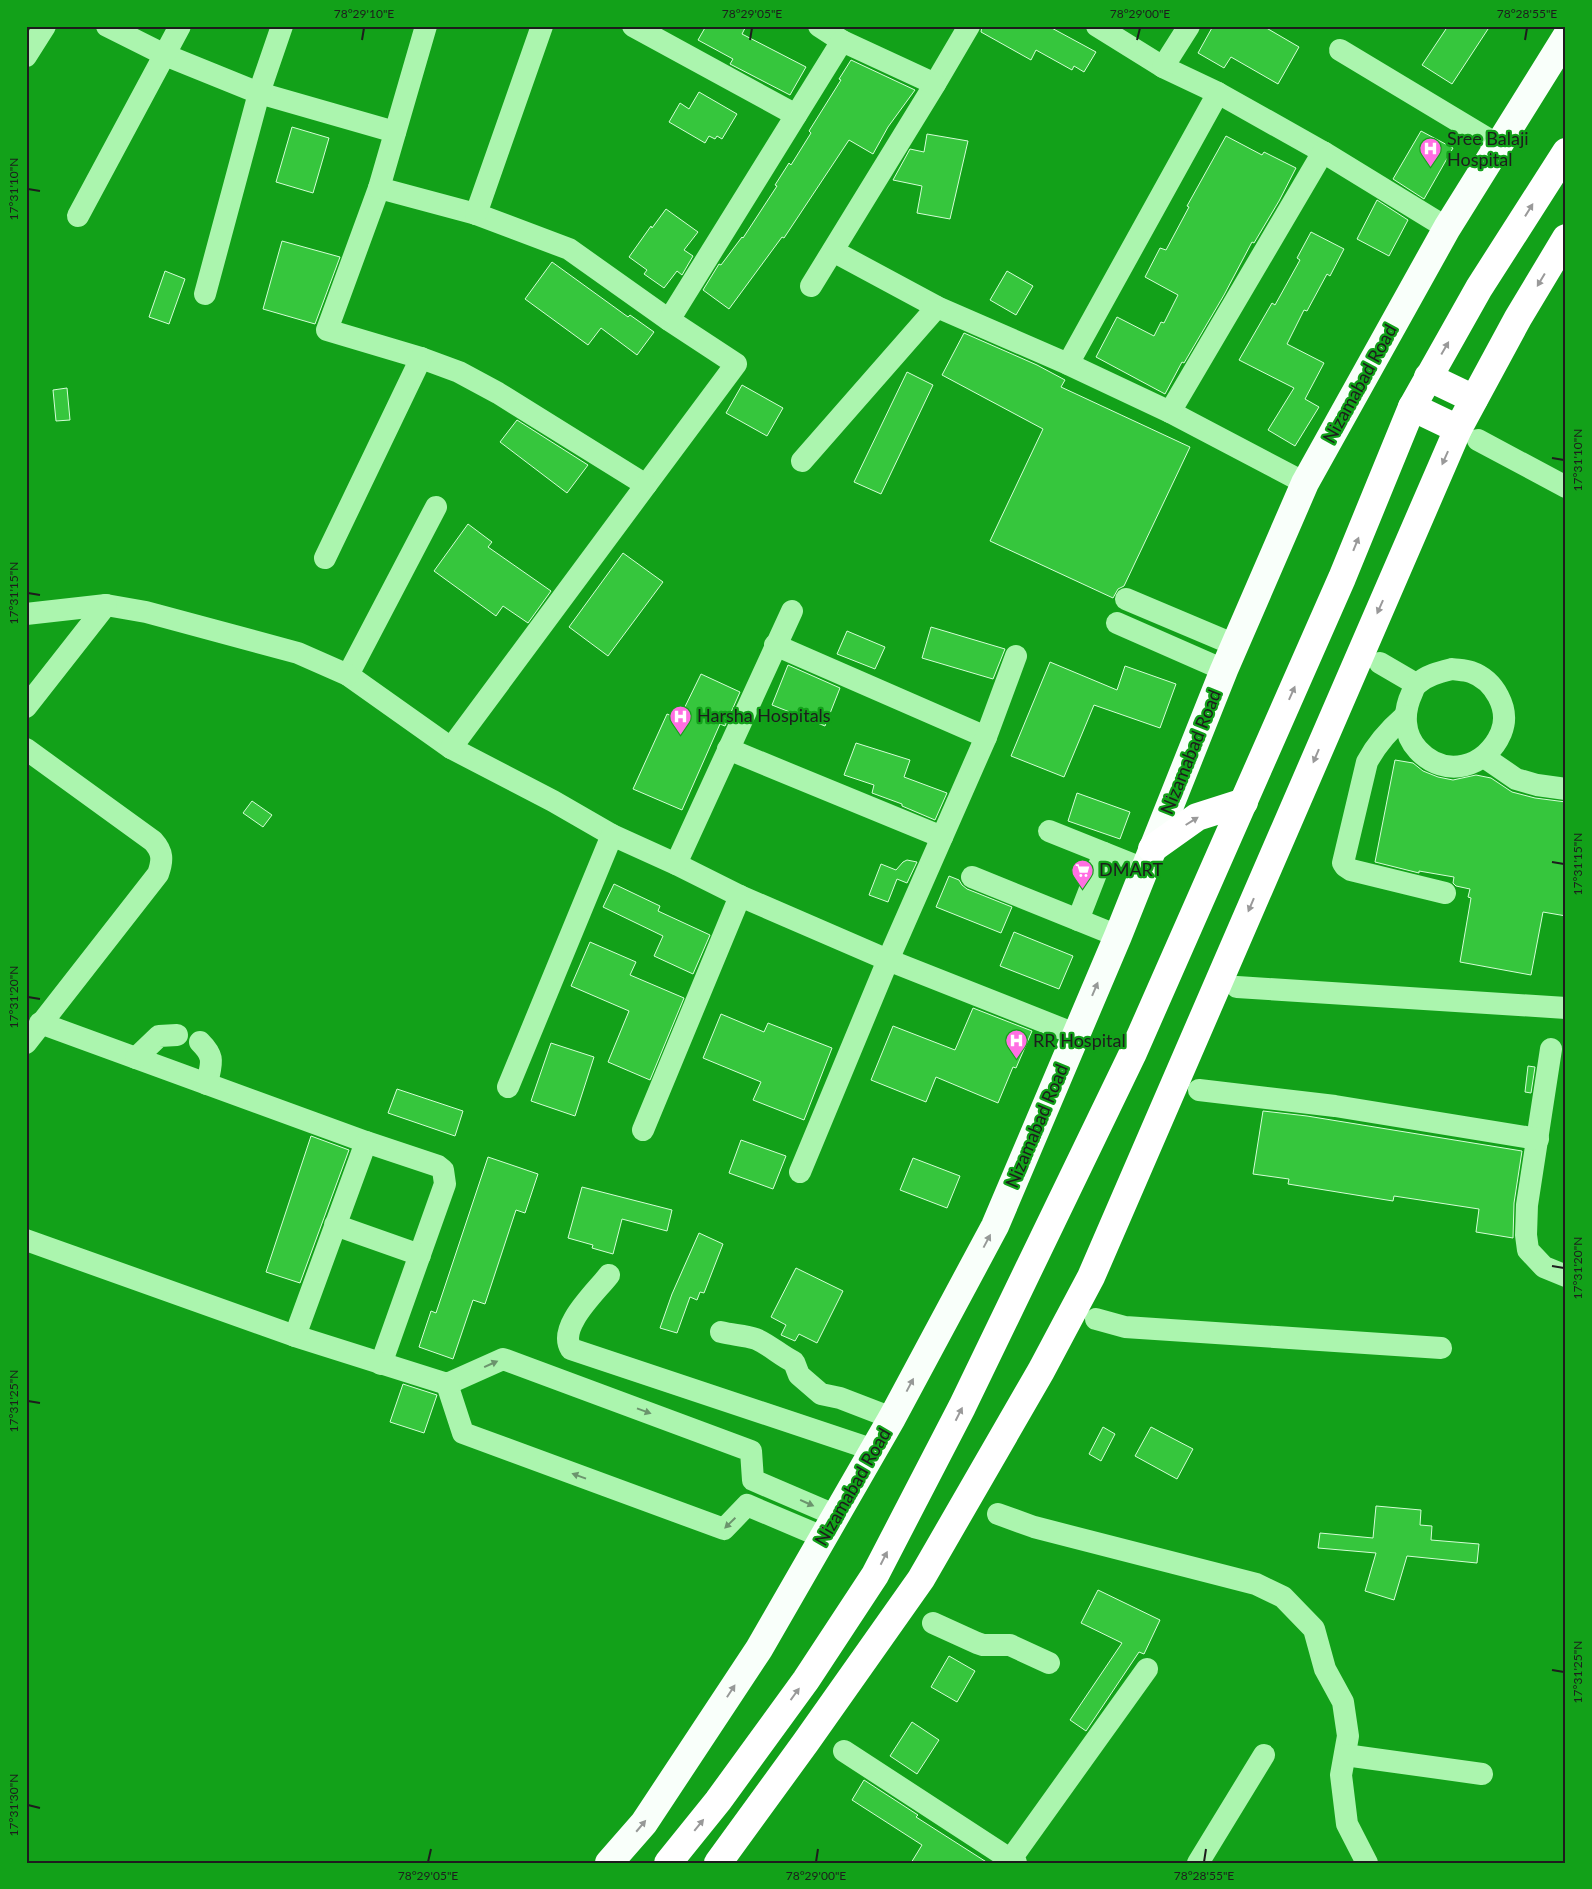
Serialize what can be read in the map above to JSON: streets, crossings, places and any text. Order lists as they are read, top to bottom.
{
  "streets": {
    "main road": ["Nizamabad Road"]
  },
  "one_way": ["Nizamabad Road"],
  "places": {
    "hospital": ["Sree Balaji Hospital", "Harsha Hospitals", "RR Hospital"],
    "supermarket": ["DMART"]
  },
  "coordinates": [
    "78°29'10\"E",
    "78°29'05\"E",
    "78°29'00\"E",
    "78°28'55\"E",
    "17°31'10\"N",
    "17°31'15\"N",
    "17°31'20\"N",
    "17°31'25\"N",
    "17°31'30\"N"
  ]
}
